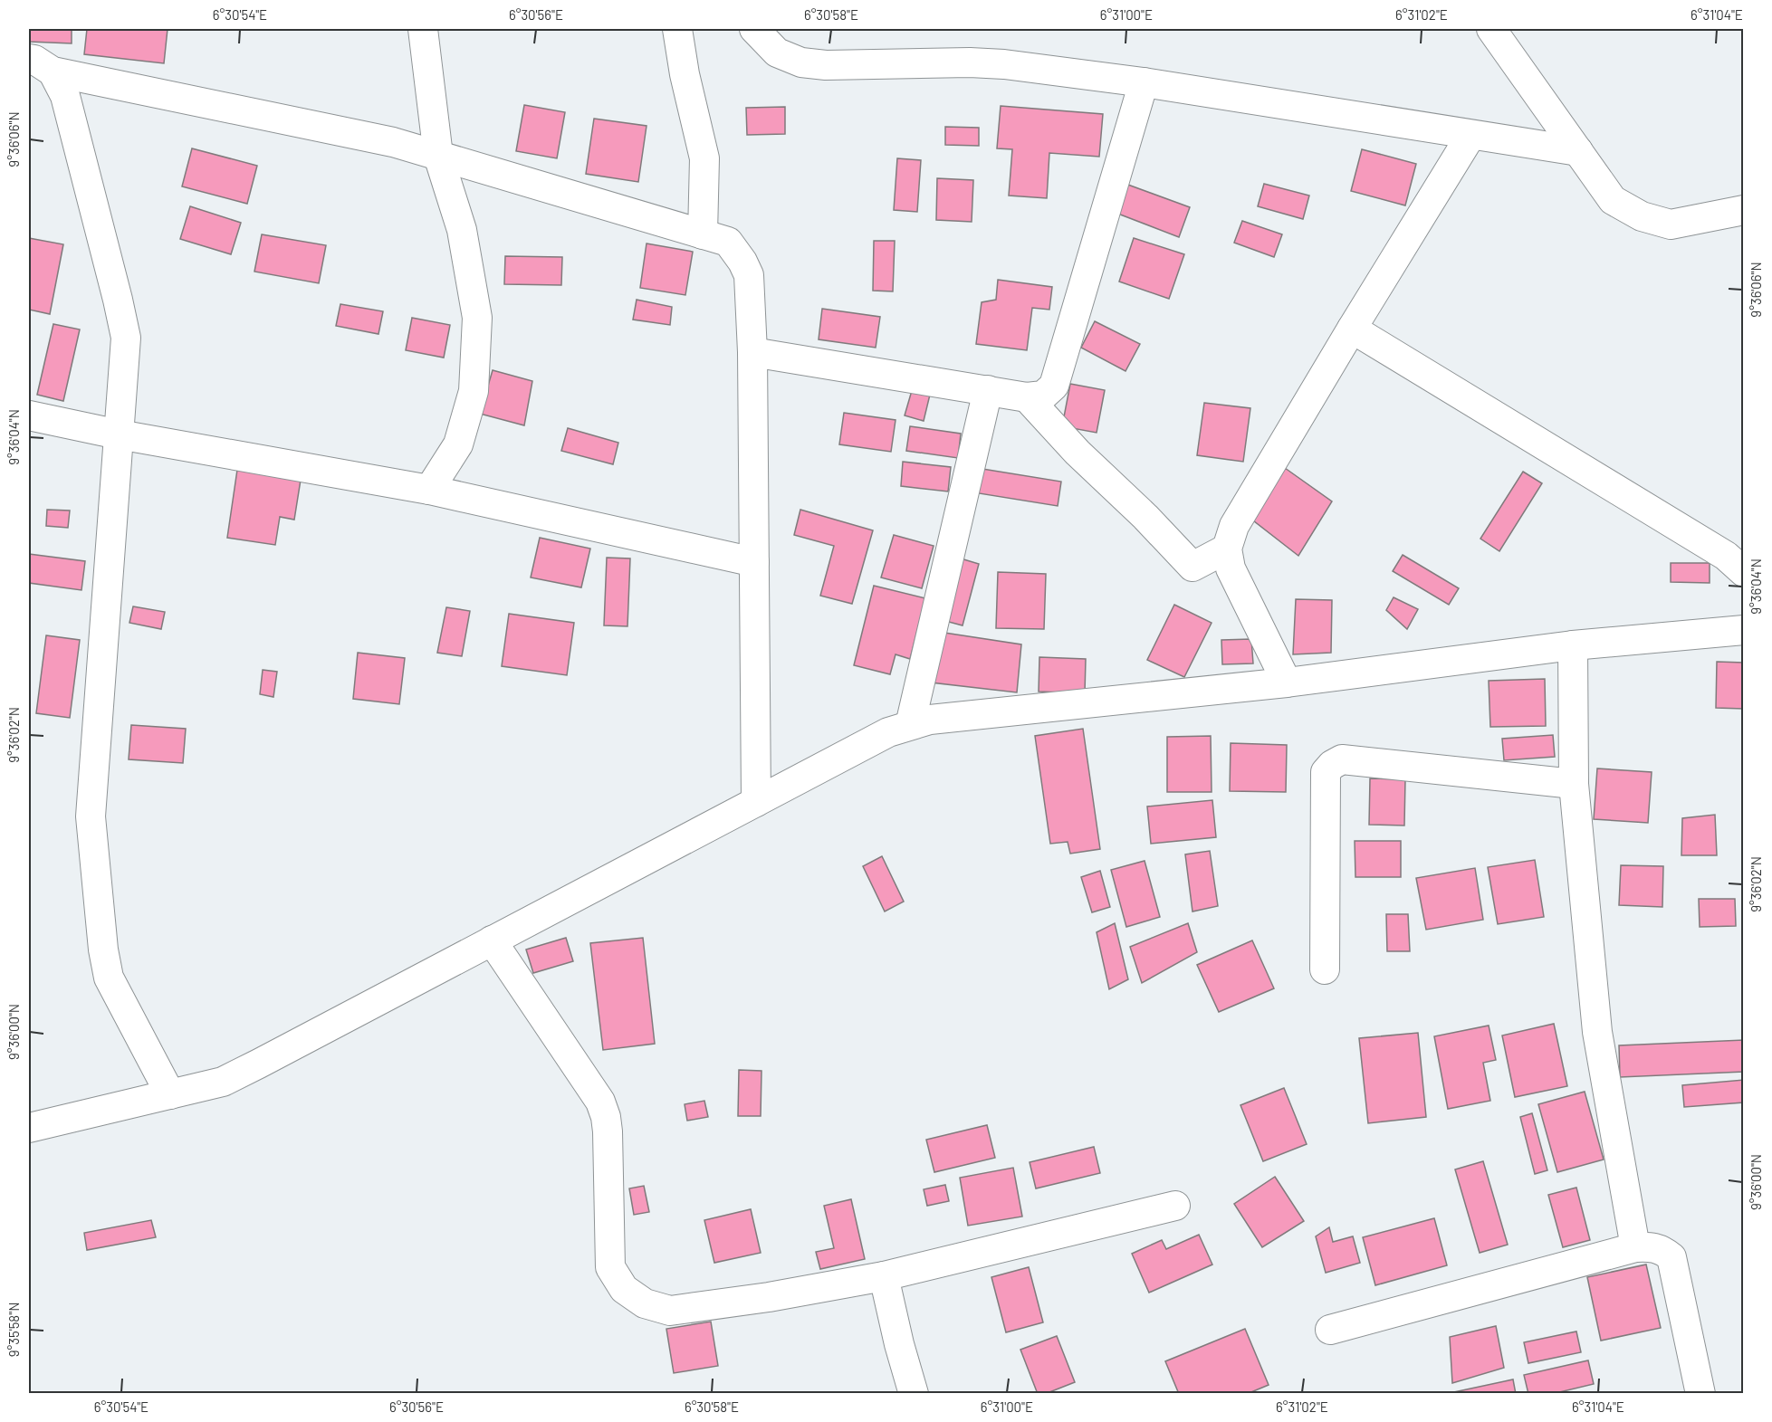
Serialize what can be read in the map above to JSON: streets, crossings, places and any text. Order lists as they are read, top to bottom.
{
  "coordinates": [
    "6°30'54\"E",
    "6°30'56\"E",
    "6°30'58\"E",
    "6°31'00\"E",
    "6°31'02\"E",
    "6°31'04\"E",
    "9°36'06\"N",
    "9°36'04\"N",
    "9°36'02\"N",
    "9°36'00\"N",
    "9°35'58\"N"
  ]
}
